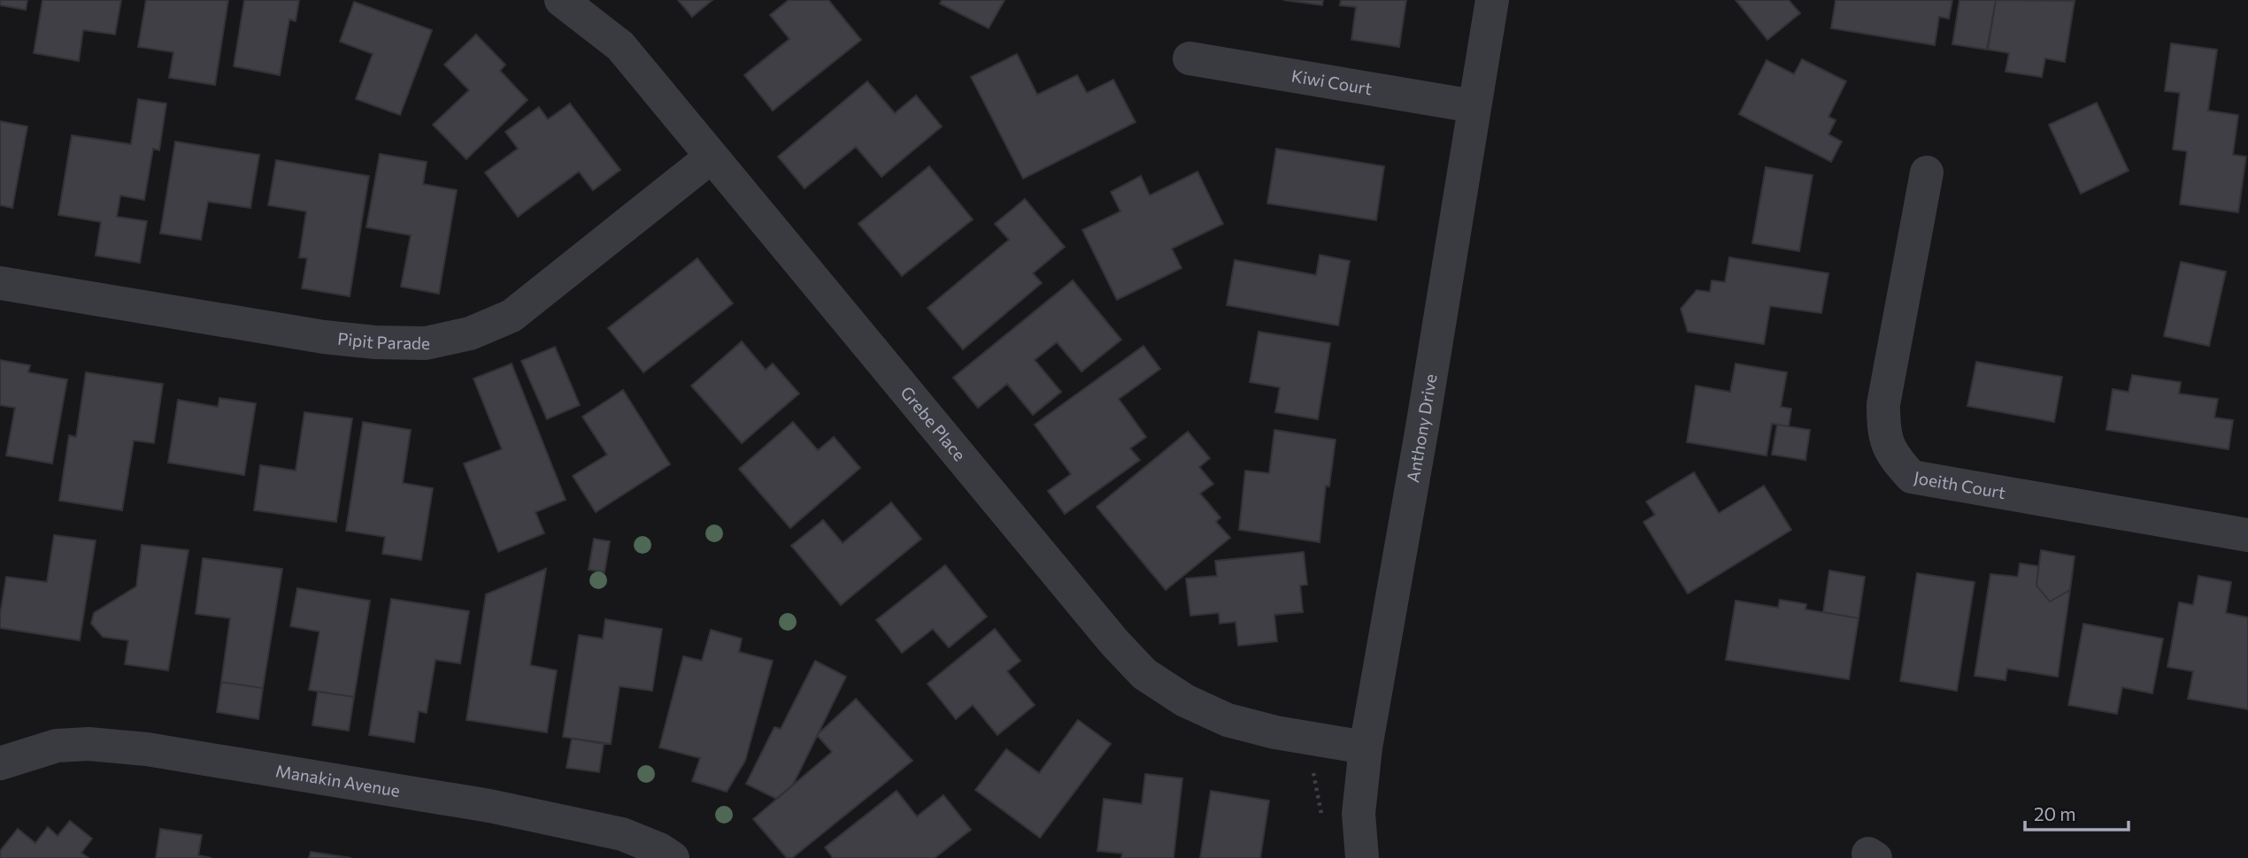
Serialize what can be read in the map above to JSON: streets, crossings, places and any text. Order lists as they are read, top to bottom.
{
  "streets": {
    "street": [
      "Kiwi Court",
      "Pipit Parade",
      "Grebe Place",
      "Anthony Drive",
      "Joeith Court",
      "Manakin Avenue"
    ]
  },
  "crossings": [
    ["Kiwi Court", "Anthony Drive"],
    ["Pipit Parade", "Grebe Place"],
    ["Grebe Place", "Anthony Drive"]
  ],
  "scale_bar": "20 m"
}
